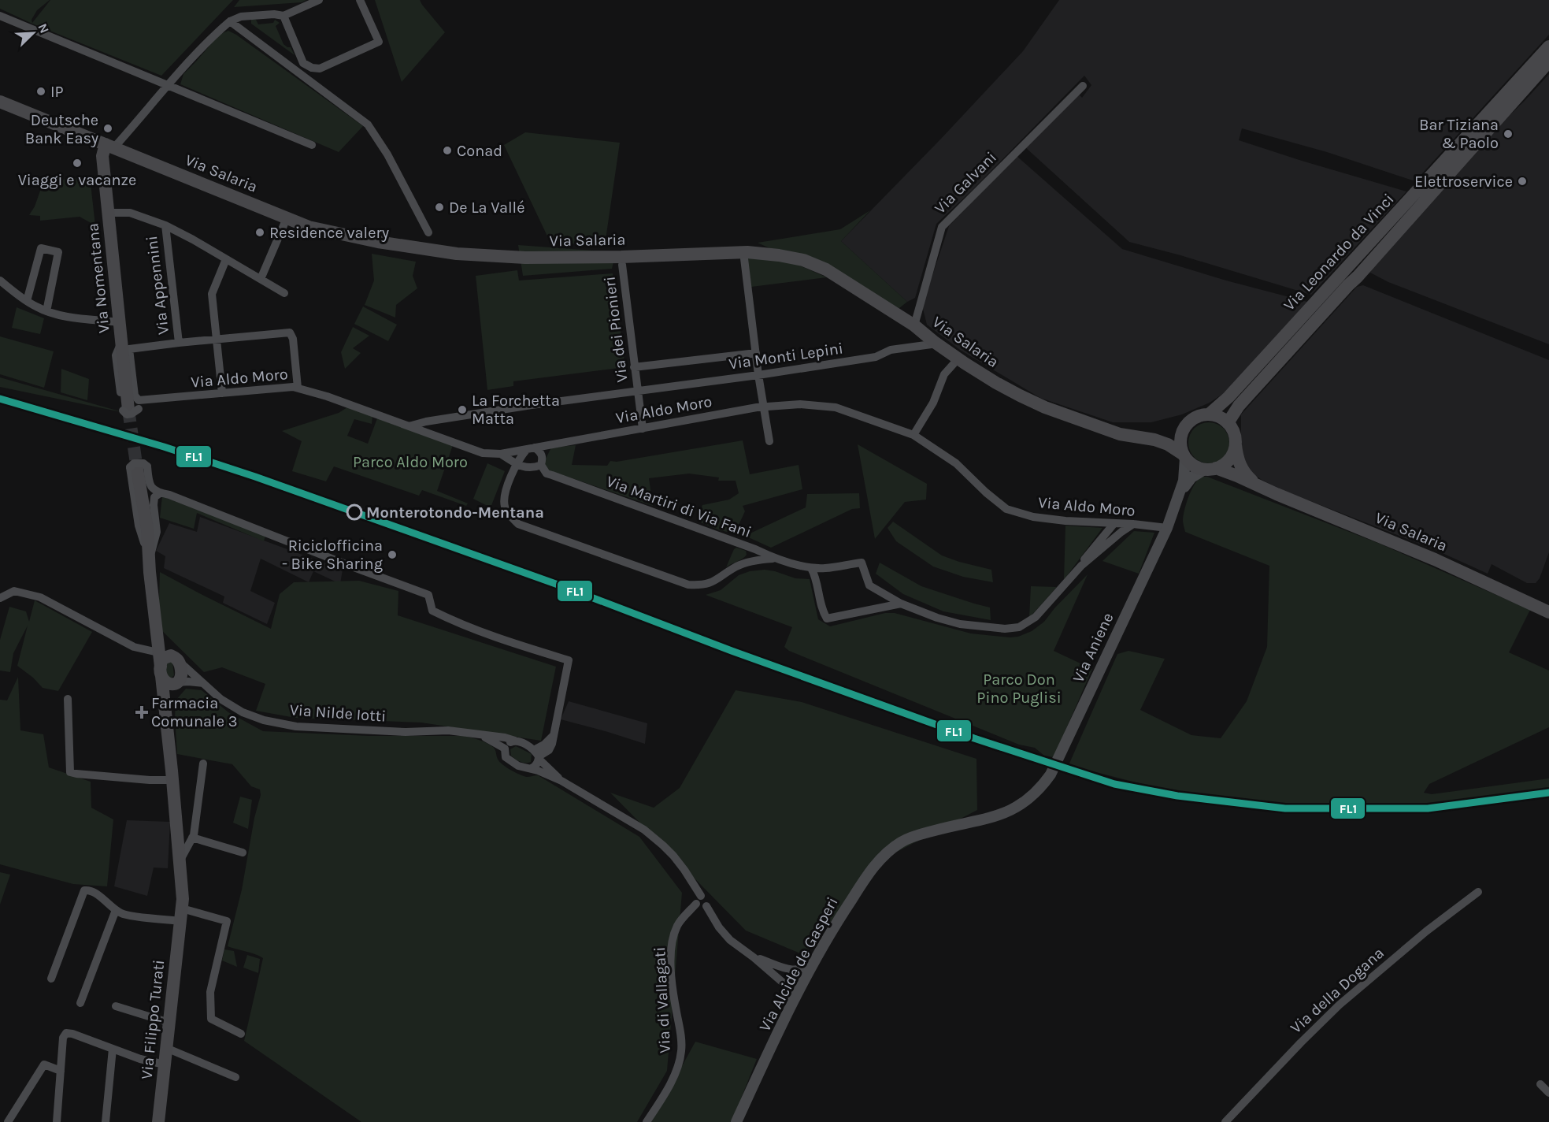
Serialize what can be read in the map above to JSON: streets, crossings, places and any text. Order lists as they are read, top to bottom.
{
  "streets": {
    "main road": [
      "Via Salaria",
      "Via Leonardo da Vinci",
      "Via Nomentana",
      "Via Filippo Turati"
    ],
    "street": [
      "Via Galvani",
      "Via Appennini",
      "Via dei Pionieri",
      "Via Monti Lepini",
      "Via Aldo Moro",
      "Via Martiri di Via Fani",
      "Via Aniene",
      "Via Nilde Iotti",
      "Via Alcide de Gasperi",
      "Via della Dogana",
      "Via di Vallagati"
    ]
  },
  "crossings": [
    ["Via Salaria", "Via Galvani"],
    ["Via Salaria", "Via Leonardo da Vinci"],
    ["Via Salaria", "Via Nomentana"],
    ["Via Salaria", "Via Monti Lepini"],
    ["Via Salaria", "Via Aniene"],
    ["Via Leonardo da Vinci", "Via Aniene"],
    ["Via dei Pionieri", "Via Monti Lepini"],
    ["Via Monti Lepini", "Via Aldo Moro"],
    ["Via Aldo Moro", "Via Martiri di Via Fani"],
    ["Via Aldo Moro", "Via Aniene"],
    ["Via Aniene", "Via Alcide de Gasperi"],
    ["Via Nilde Iotti", "Via di Vallagati"],
    ["Via Nilde Iotti", "Via Filippo Turati"]
  ],
  "parks": ["Parco Aldo Moro", "Parco Don Pino Puglisi"],
  "places": {
    "other": [
      "IP",
      "Deutsche Bank Easy",
      "Bar Tiziana & Paolo",
      "Conad",
      "Viaggi e vacanze",
      "Elettroservice",
      "De La Vallé",
      "Residence valery",
      "La Forchetta Matta",
      "Monterotondo-Mentana",
      "Riciclofficina - Bike Sharing"
    ],
    "health": ["Farmacia Comunale 3"]
  },
  "lines": ["transit line FL1"],
  "north": "top right"
}
